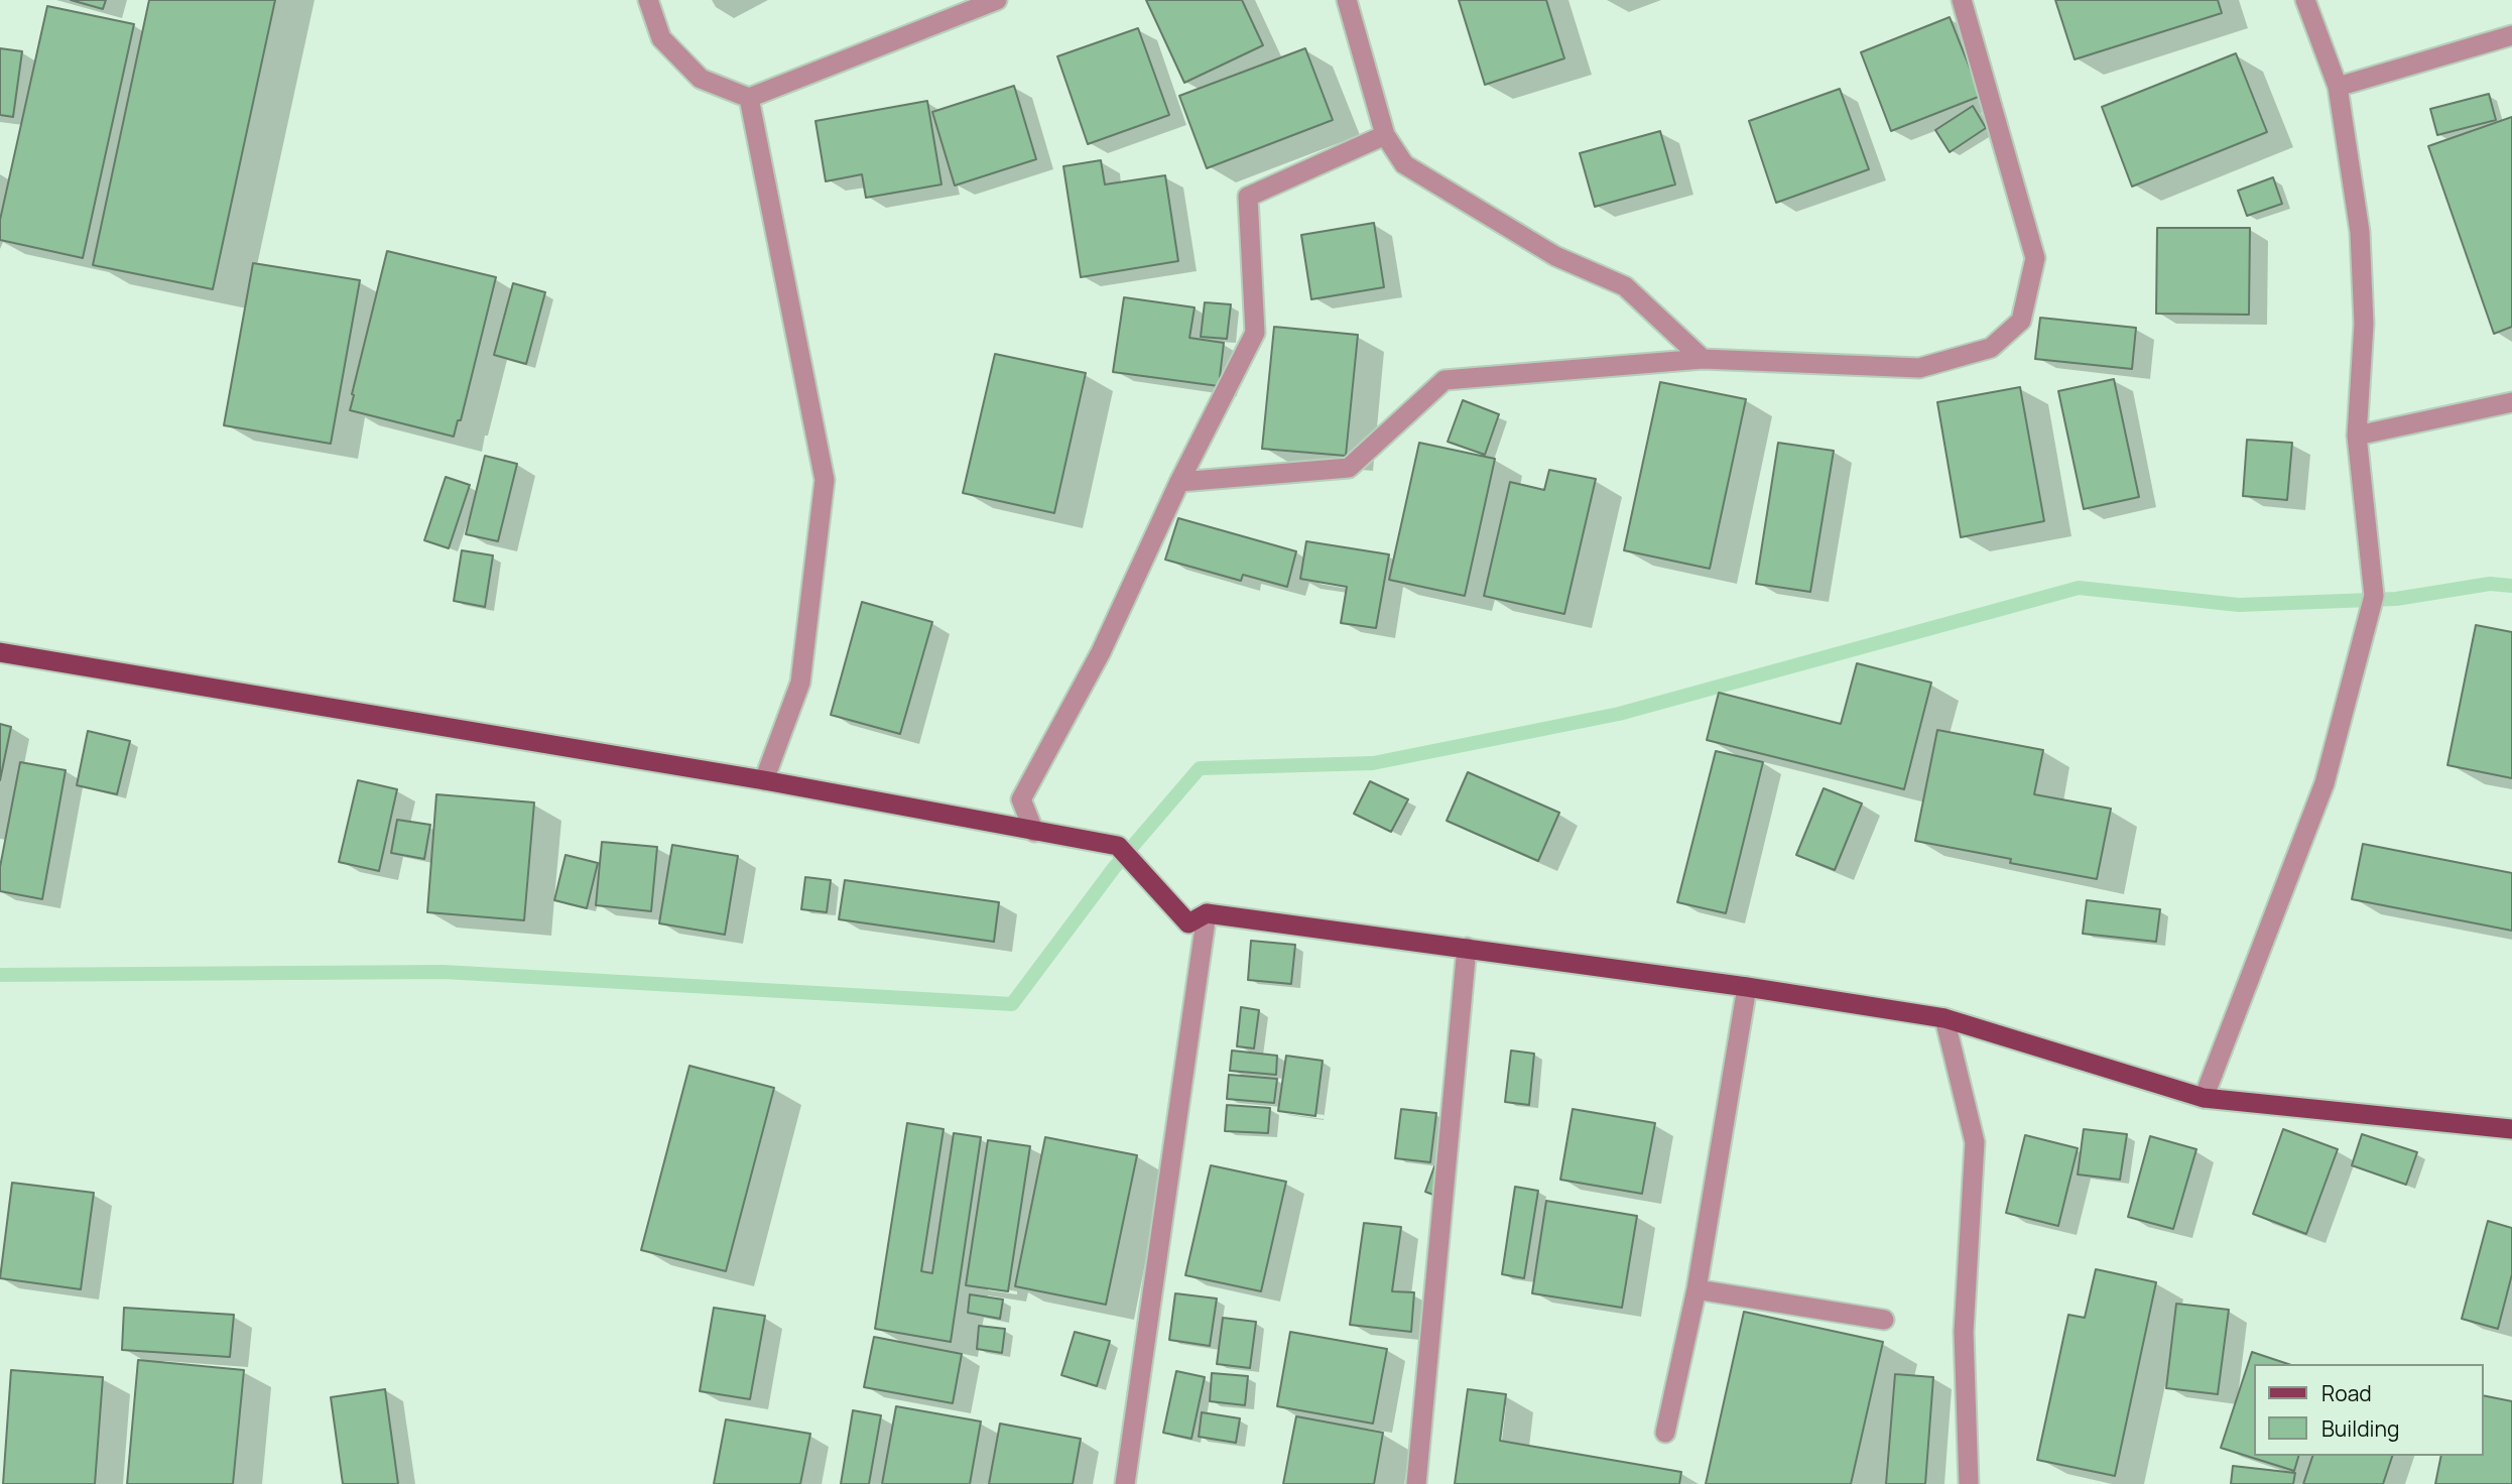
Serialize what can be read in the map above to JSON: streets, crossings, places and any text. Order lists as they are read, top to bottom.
{
  "legend": ["Road", "Building"]
}
